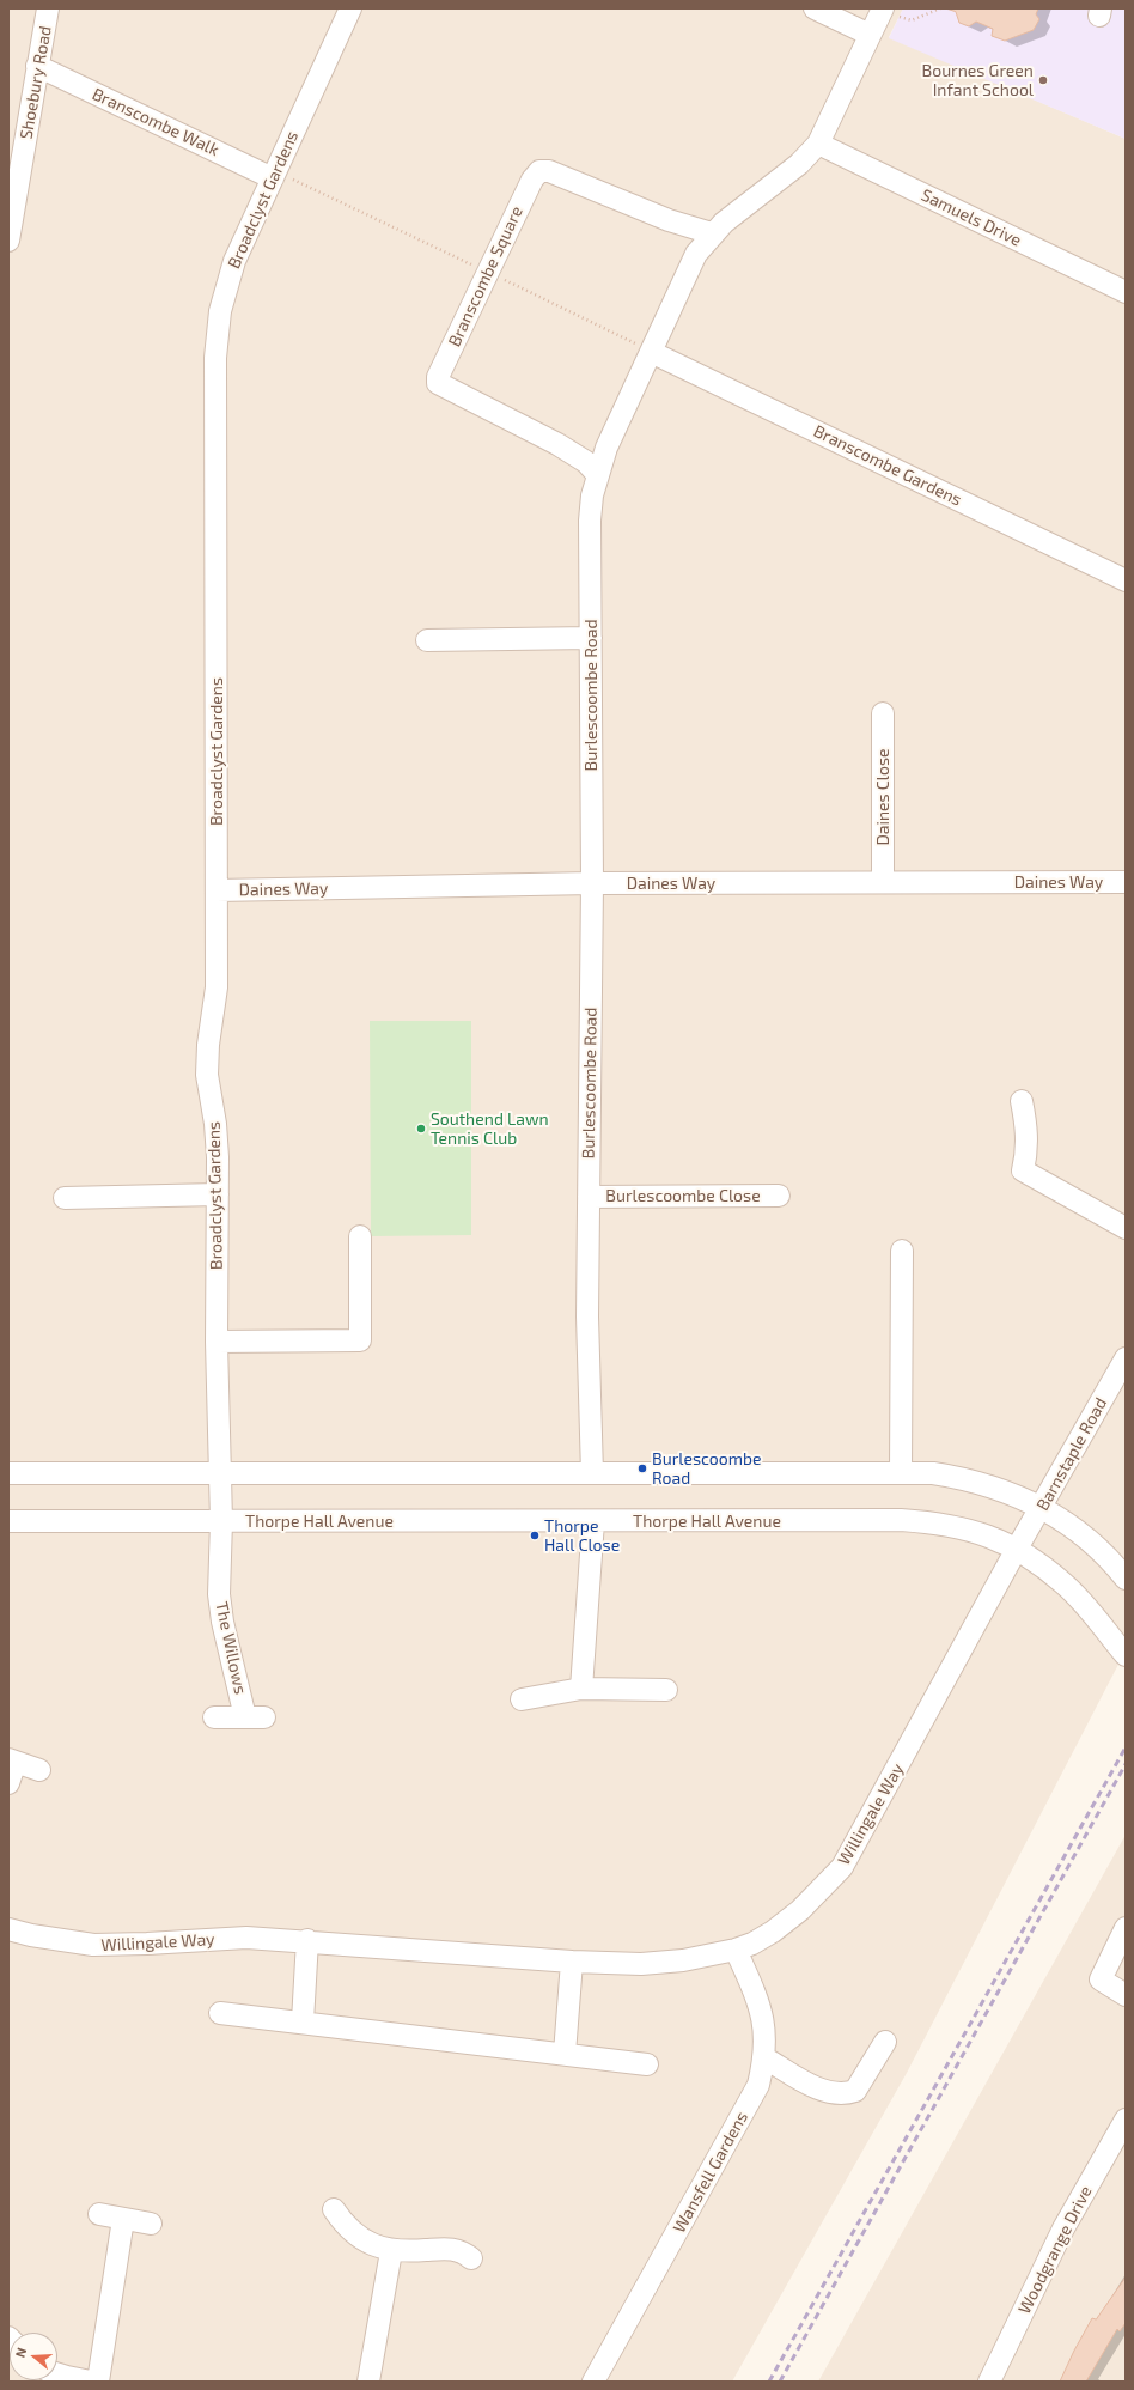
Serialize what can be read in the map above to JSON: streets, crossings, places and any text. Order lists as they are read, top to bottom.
{
  "streets": {
    "street": [
      "Shoebury Road",
      "Branscombe Walk",
      "Broadclyst Gardens",
      "Samuels Drive",
      "Branscombe Square",
      "Branscombe Gardens",
      "Burlescoombe Road",
      "Daines Close",
      "Daines Way",
      "Burlescoombe Close",
      "Barnstaple Road",
      "Thorpe Hall Avenue",
      "The Willows",
      "Willingale Way",
      "Wansfell Gardens",
      "Woodgrange Drive"
    ]
  },
  "crossings": [
    ["Shoebury Road", "Branscombe Walk"],
    ["Branscombe Walk", "Broadclyst Gardens"],
    ["Broadclyst Gardens", "Daines Way"],
    ["Broadclyst Gardens", "Thorpe Hall Avenue"],
    ["Broadclyst Gardens", "The Willows"],
    ["Samuels Drive", "Burlescoombe Road"],
    ["Branscombe Square", "Burlescoombe Road"],
    ["Branscombe Gardens", "Burlescoombe Road"],
    ["Burlescoombe Road", "Daines Way"],
    ["Burlescoombe Road", "Burlescoombe Close"],
    ["Daines Close", "Daines Way"],
    ["Barnstaple Road", "Thorpe Hall Avenue"],
    ["Barnstaple Road", "Willingale Way"],
    ["Thorpe Hall Avenue", "The Willows"],
    ["Thorpe Hall Avenue", "Willingale Way"],
    ["Willingale Way", "Wansfell Gardens"]
  ],
  "places": [
    "Bournes Green Infant School",
    "Southend Lawn Tennis Club",
    "Burlescoombe Road",
    "Thorpe Hall Close"
  ],
  "north": "left"
}
